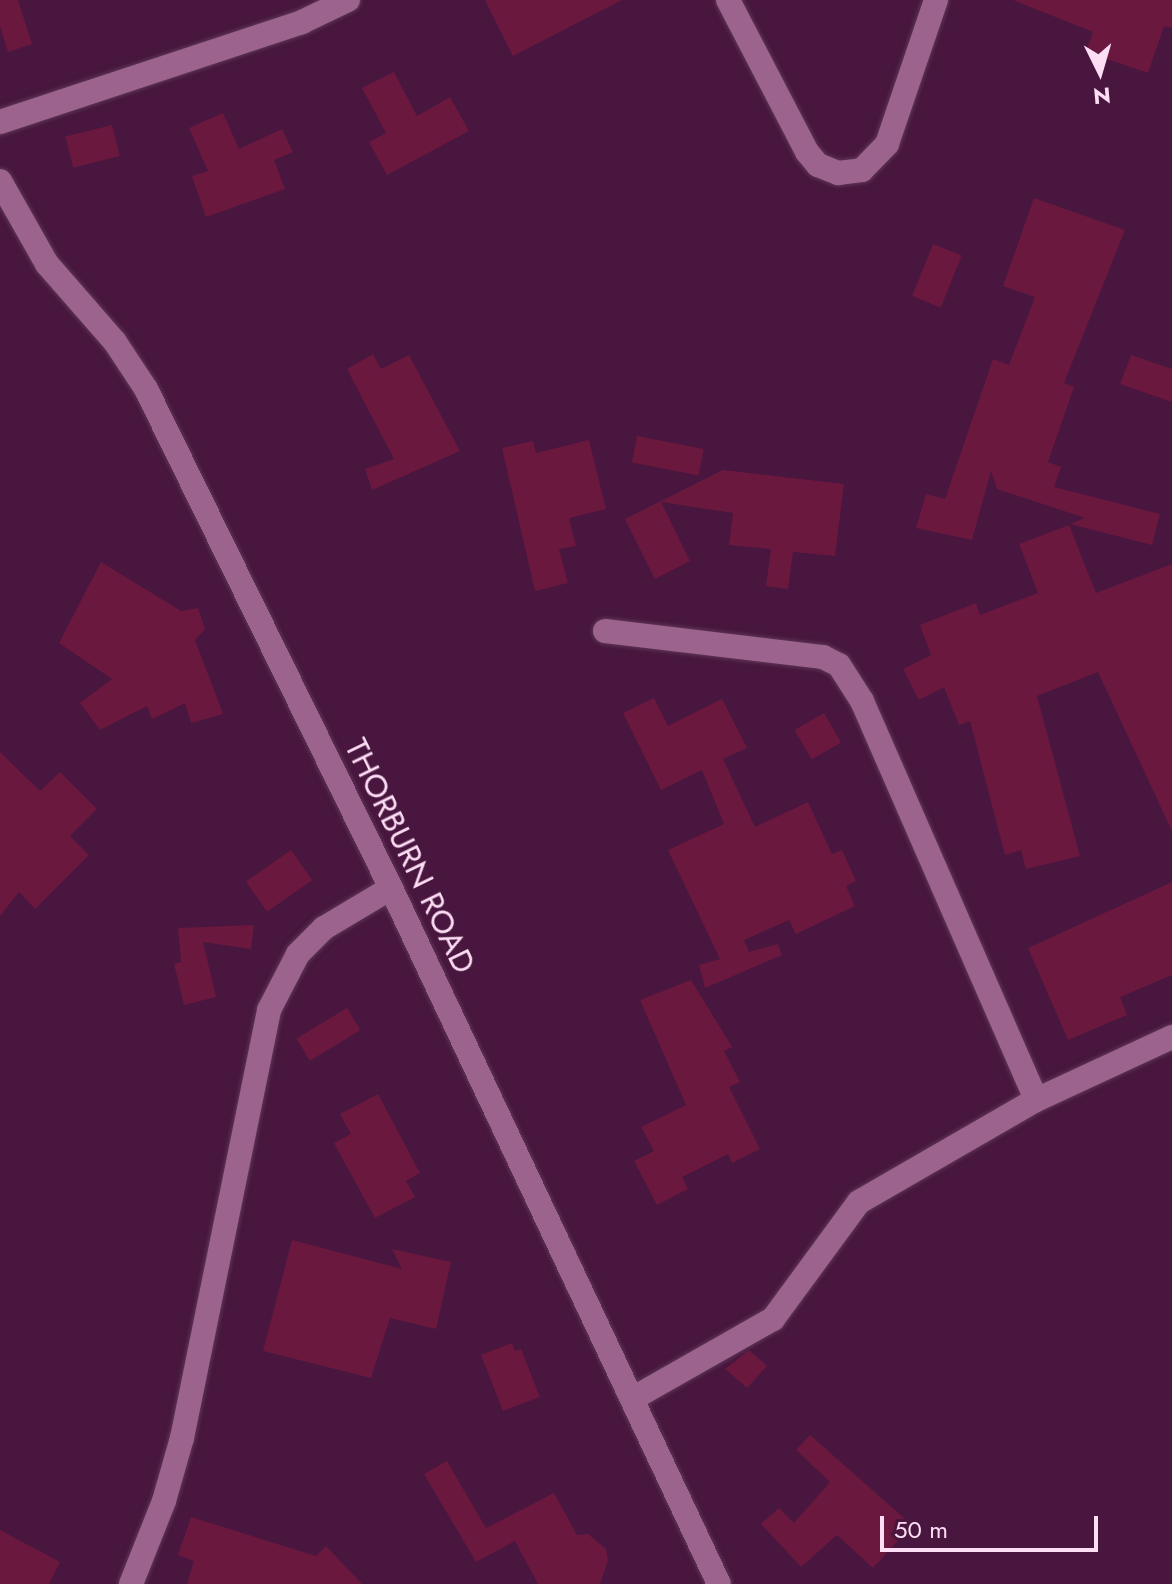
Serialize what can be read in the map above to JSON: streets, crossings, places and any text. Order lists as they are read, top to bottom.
{
  "streets": {
    "street": ["THORBURN ROAD"]
  },
  "scale_bar": "50 m",
  "north": "bottom"
}
